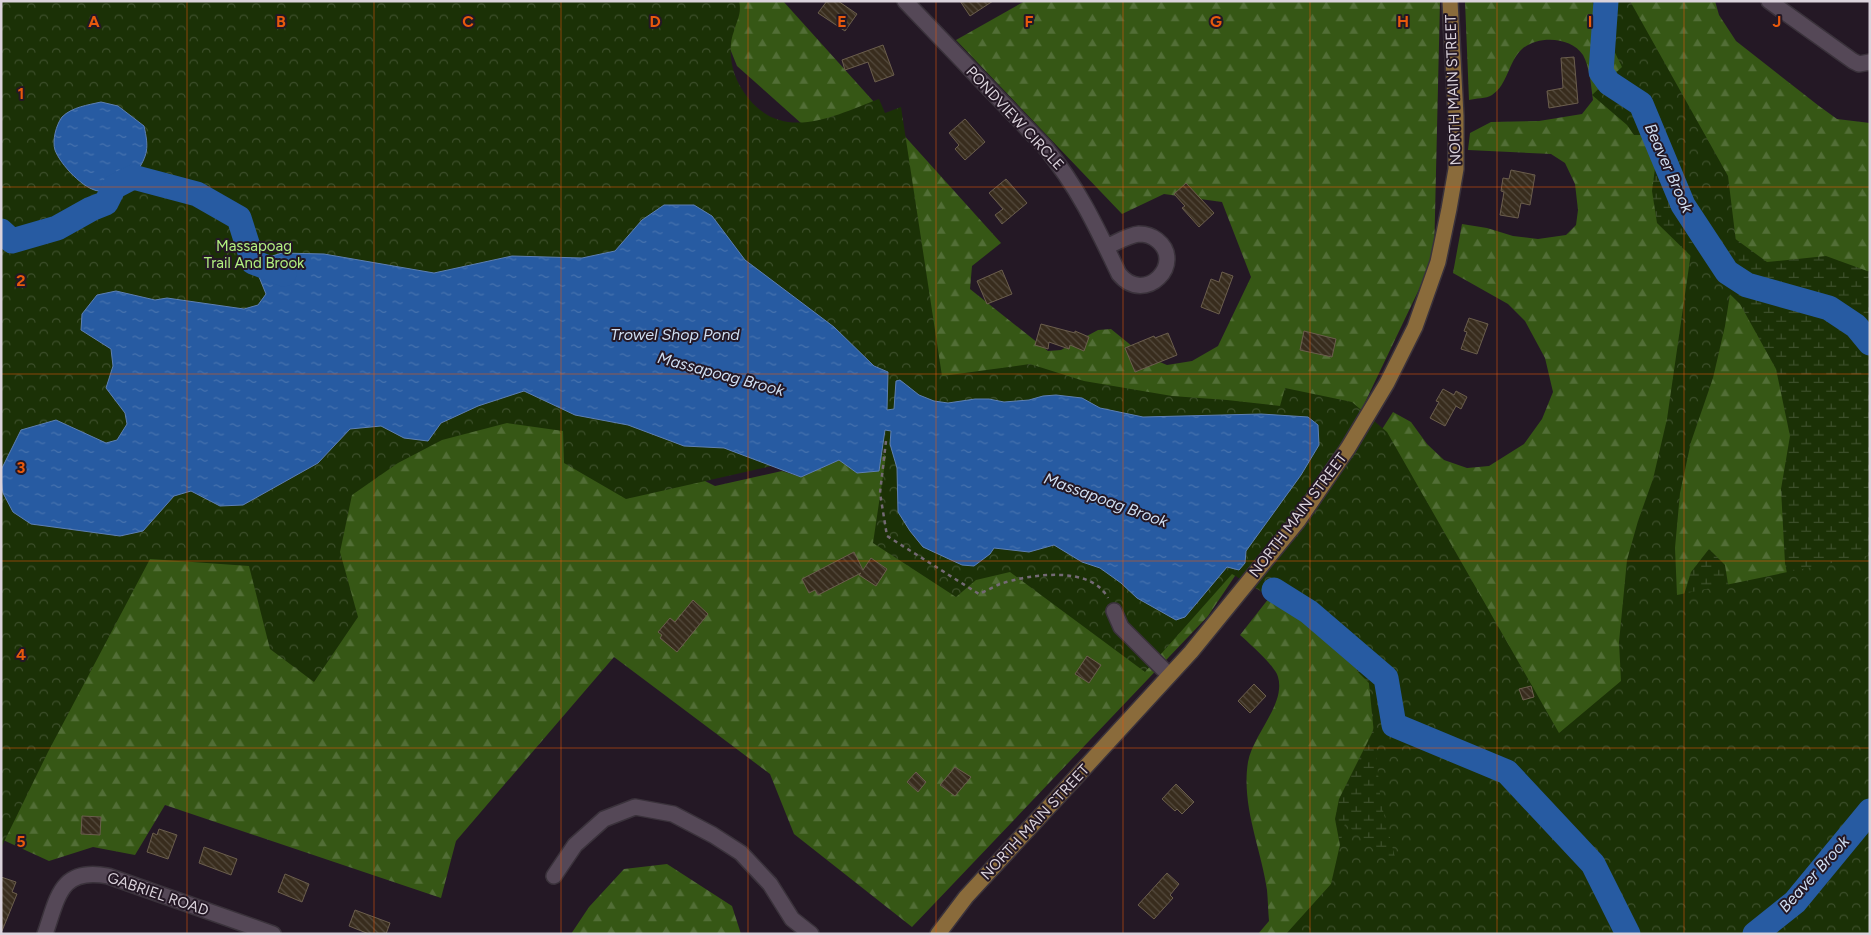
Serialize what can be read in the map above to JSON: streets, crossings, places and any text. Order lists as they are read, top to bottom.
{
  "streets": {
    "main road": ["NORTH MAIN STREET"],
    "street": ["PONDVIEW CIRCLE", "GABRIEL ROAD"]
  },
  "water": ["Beaver Brook", "Trowel Shop Pond", "Massapoag Brook"],
  "parks": ["Massapoag Trail And Brook"],
  "grid": {
    "columns": [
      "A",
      "B",
      "C",
      "D",
      "E",
      "F",
      "G",
      "H",
      "I",
      "J"
    ],
    "rows": [
      "1",
      "2",
      "3",
      "4",
      "5"
    ]
  }
}
